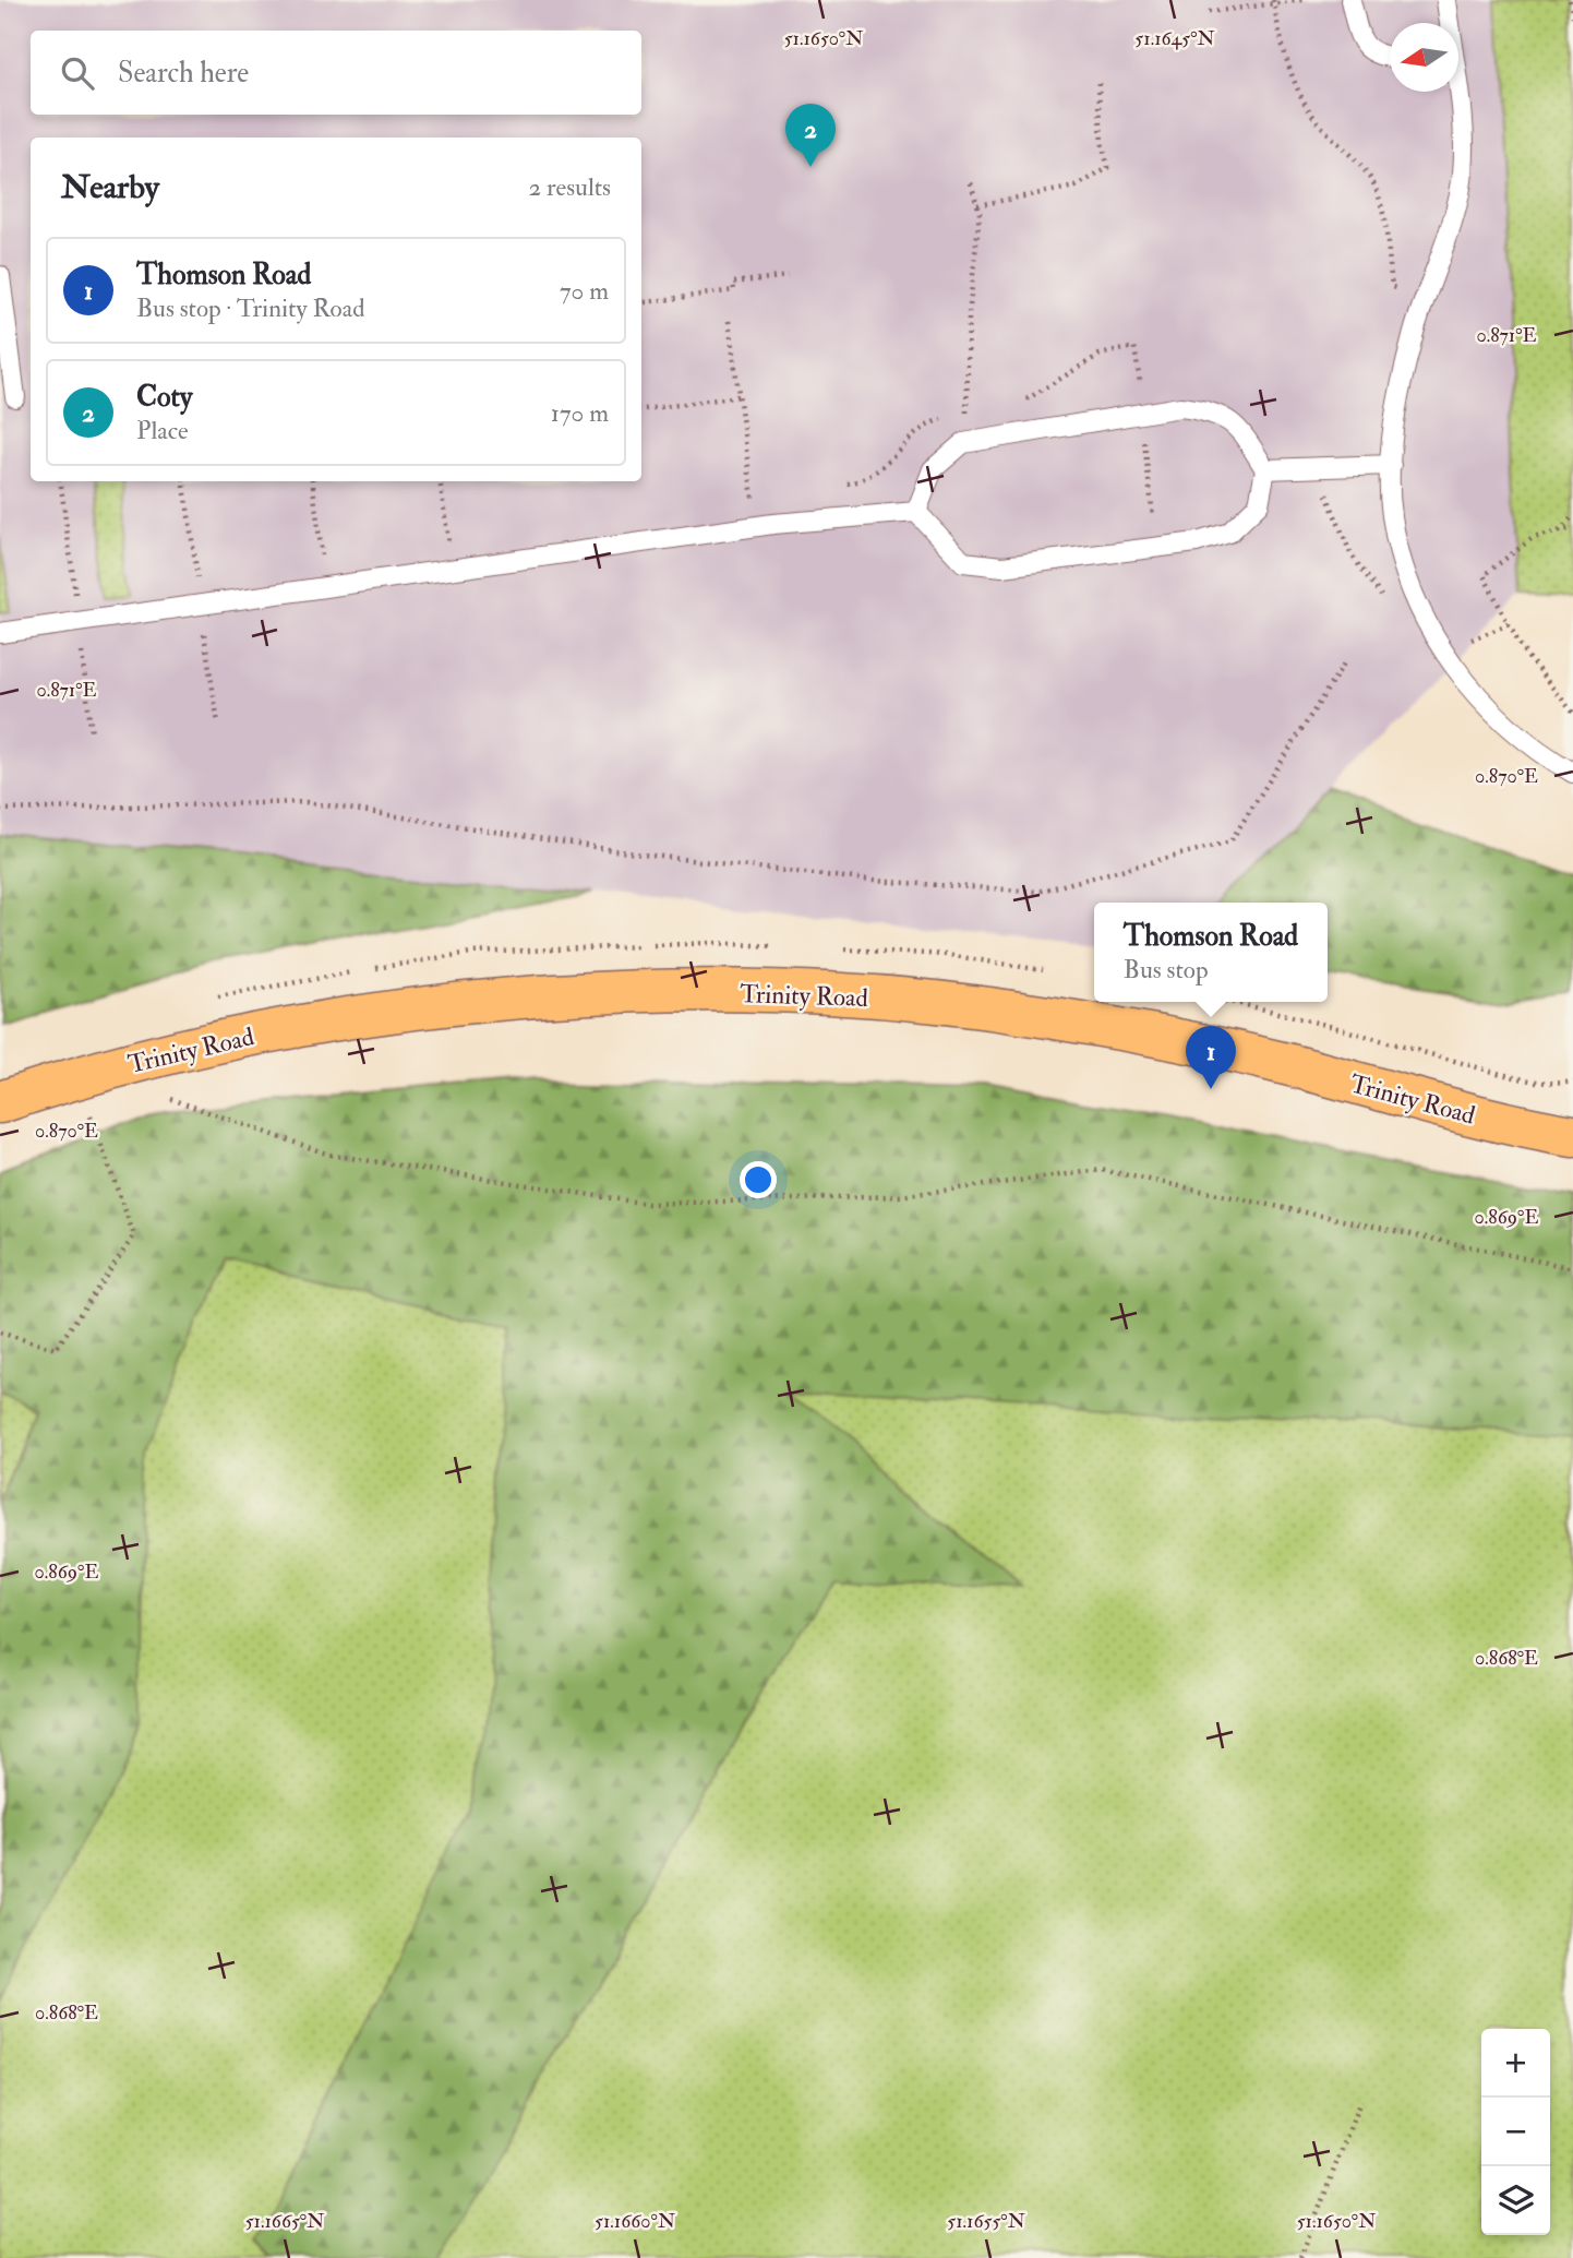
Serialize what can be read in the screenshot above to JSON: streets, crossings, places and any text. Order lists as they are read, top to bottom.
{
  "streets": {
    "main road": ["Trinity Road"]
  },
  "north": "left",
  "page": {
    "search": "Search here",
    "pins": ["2", "1"],
    "heading": ["Nearby", "2 results"],
    "list": [
      {
        "mark": "1",
        "name": "Thomson Road",
        "note": "Bus stop · Trinity Road",
        "value": "70 m"
      },
      {
        "mark": "2",
        "name": "Coty",
        "note": "Place",
        "value": "170 m"
      }
    ],
    "popup": ["Thomson Road", "Bus stop"],
    "map_buttons": ["+", "−"]
  },
  "coordinates": [
    "51.1650°N",
    "51.1645°N",
    "0.871°E",
    "0.870°E",
    "0.869°E",
    "0.868°E",
    "51.1665°N",
    "51.1660°N",
    "51.1655°N"
  ]
}
